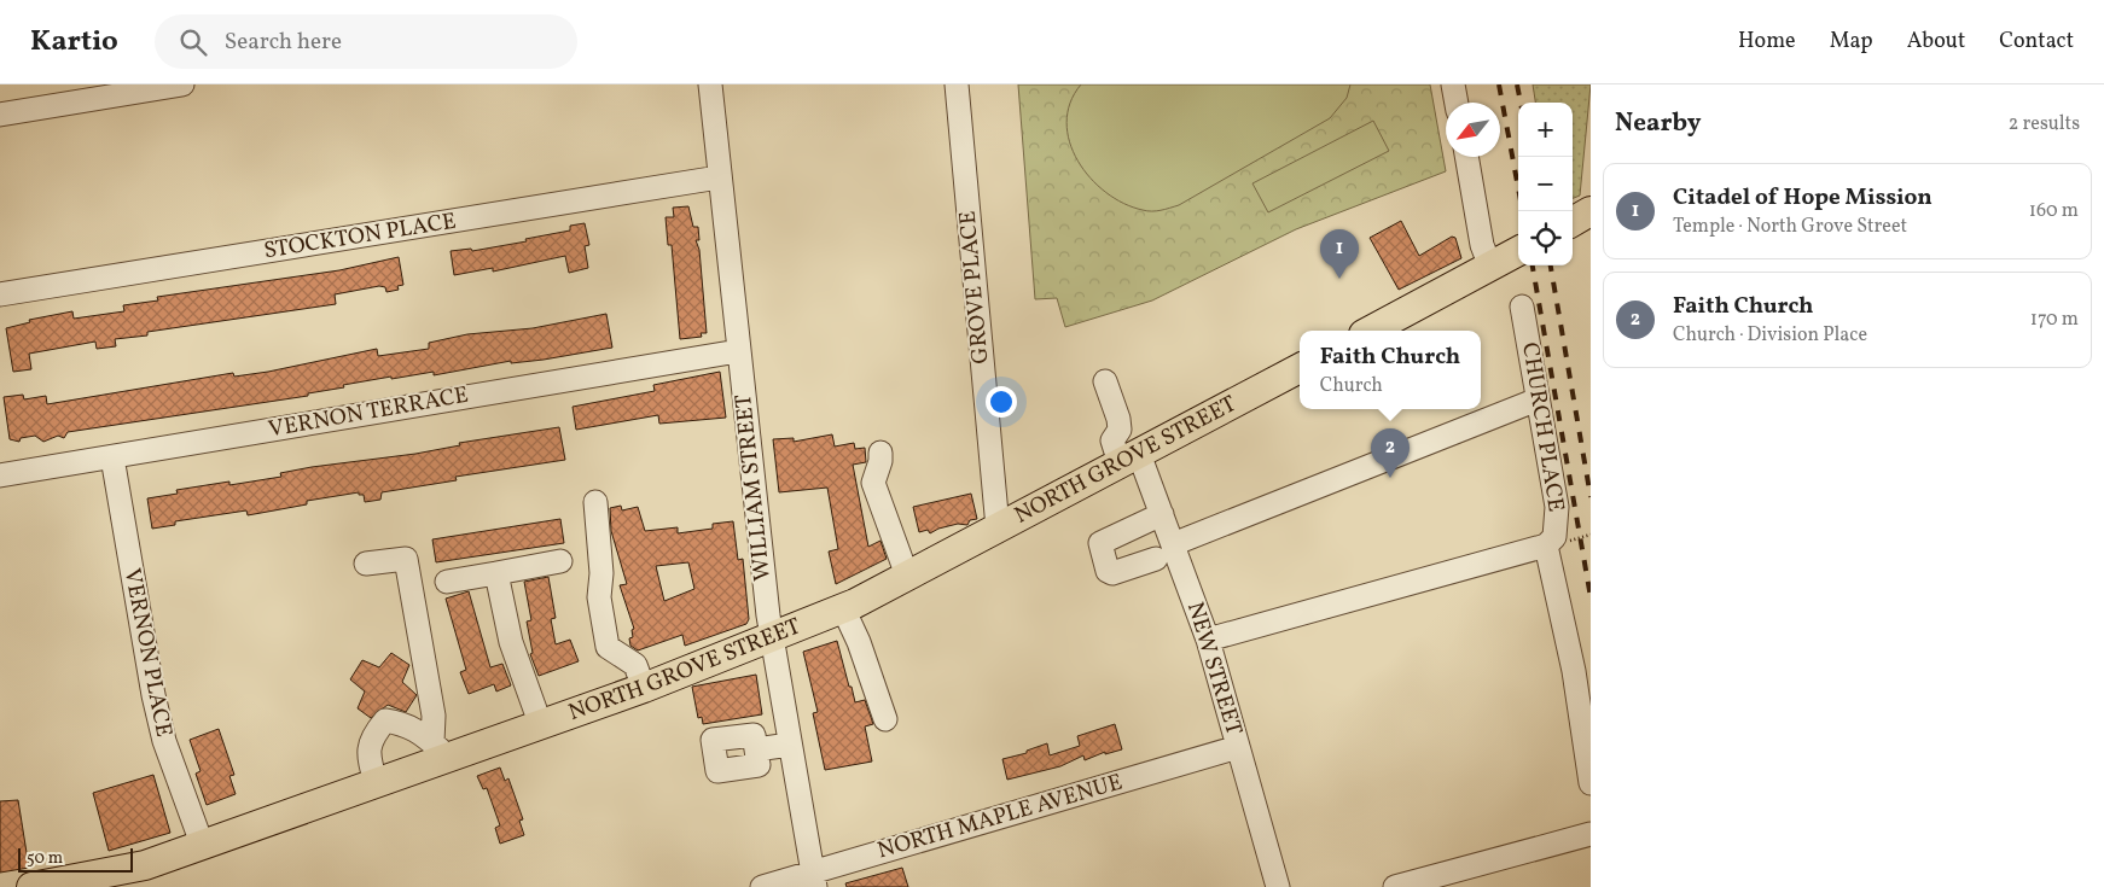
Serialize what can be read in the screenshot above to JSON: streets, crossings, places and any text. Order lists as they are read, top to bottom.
{
  "streets": {
    "main road": ["NORTH GROVE STREET"],
    "street": [
      "STOCKTON PLACE",
      "GROVE PLACE",
      "VERNON TERRACE",
      "CHURCH PLACE",
      "WILLIAM STREET",
      "VERNON PLACE",
      "NEW STREET",
      "NORTH MAPLE AVENUE"
    ]
  },
  "crossings": [
    ["STOCKTON PLACE", "WILLIAM STREET"],
    ["GROVE PLACE", "NORTH GROVE STREET"],
    ["VERNON TERRACE", "WILLIAM STREET"],
    ["VERNON TERRACE", "VERNON PLACE"],
    ["NORTH GROVE STREET", "WILLIAM STREET"],
    ["NORTH GROVE STREET", "VERNON PLACE"],
    ["NORTH GROVE STREET", "NEW STREET"],
    ["WILLIAM STREET", "NORTH MAPLE AVENUE"],
    ["NEW STREET", "NORTH MAPLE AVENUE"]
  ],
  "scale_bar": "50 m",
  "north": "bottom left",
  "page": {
    "header": "Kartio",
    "search": "Search here",
    "nav": [
      "Home",
      "Map",
      "About",
      "Contact"
    ],
    "heading": ["Nearby", "2 results"],
    "map_buttons": ["+", "−"],
    "list": [
      {
        "mark": "1",
        "name": "Citadel of Hope Mission",
        "note": "Temple · North Grove Street",
        "value": "160 m"
      },
      {
        "mark": "2",
        "name": "Faith Church",
        "note": "Church · Division Place",
        "value": "170 m"
      }
    ],
    "pins": ["1", "2"],
    "popup": ["Faith Church", "Church"],
    "scale": "50 m"
  }
}
